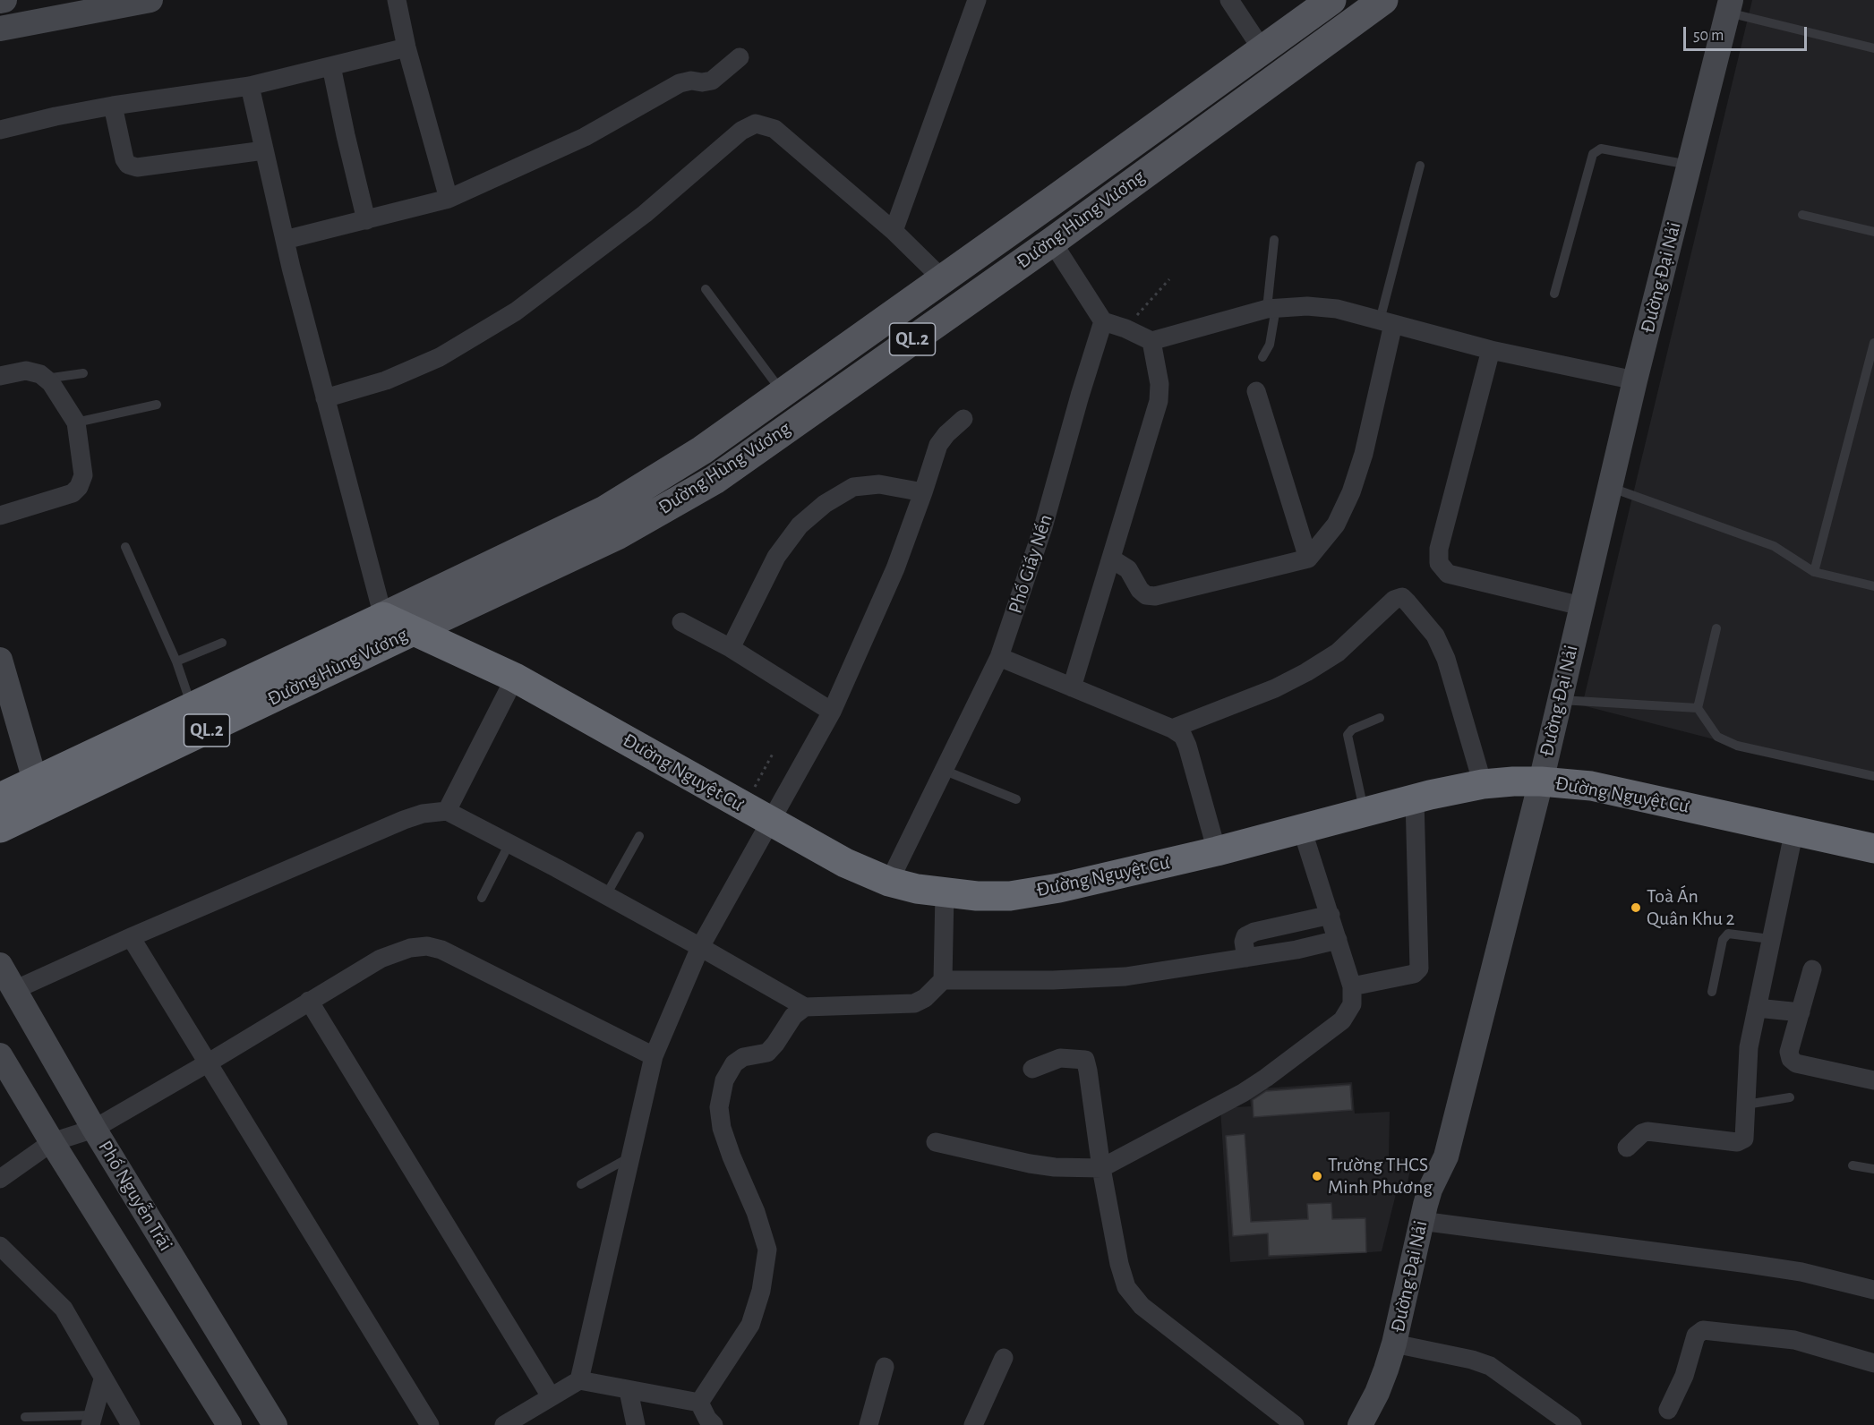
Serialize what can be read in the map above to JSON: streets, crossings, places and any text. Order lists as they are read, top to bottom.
{
  "streets": {
    "highway": ["Đường Hùng Vương", "QL.2", "Đường Nguyệt Cư"],
    "street": ["Đường Đại Nải", "Phố Giấy Nến", "Phố Nguyễn Trãi"]
  },
  "crossings": [
    ["Đường Hùng Vương", "Đường Nguyệt Cư"],
    ["Đường Đại Nải", "Đường Nguyệt Cư"],
    ["Phố Giấy Nến", "Đường Nguyệt Cư"]
  ],
  "places": ["Toà Án Quân Khu 2", "Trường THCS Minh Phương"],
  "scale_bar": "50 m"
}
